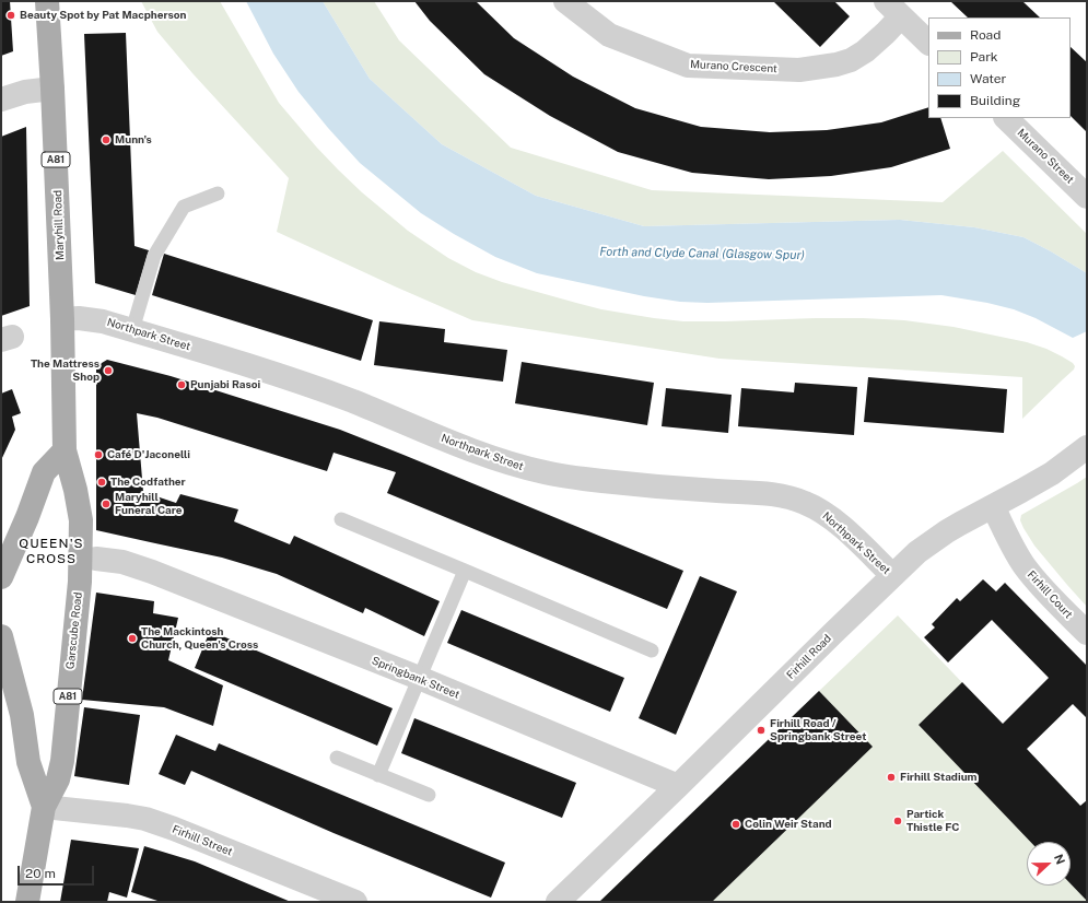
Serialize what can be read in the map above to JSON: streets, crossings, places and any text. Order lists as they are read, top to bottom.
{
  "streets": {
    "main road": ["A81", "Maryhill Road", "Garscube Road"],
    "street": [
      "Murano Crescent",
      "Murano Street",
      "Northpark Street",
      "Firhill Court",
      "Firhill Road",
      "Springbank Street",
      "Firhill Street"
    ]
  },
  "crossings": [
    ["Maryhill Road", "Northpark Street"],
    ["Maryhill Road", "Garscube Road"],
    ["Northpark Street", "Firhill Road"],
    ["Firhill Court", "Firhill Road"],
    ["Garscube Road", "Firhill Street"],
    ["Firhill Road", "Springbank Street"]
  ],
  "districts": ["QUEEN'S CROSS"],
  "water": ["Forth and Clyde Canal (Glasgow Spur)"],
  "places": [
    "Beauty Spot by Pat Macpherson",
    "Munn's",
    "The Mattress Shop",
    "Punjabi Rasoi",
    "Café D'Jaconelli",
    "The Codfather",
    "Maryhill Funeral Care",
    "The Mackintosh Church, Queen's Cross",
    "Firhill Road / Springbank Street",
    "Firhill Stadium",
    "Partick Thistle FC",
    "Colin Weir Stand"
  ],
  "legend": [
    "Road",
    "Park",
    "Water",
    "Building"
  ],
  "scale_bar": "20 m",
  "north": "right"
}
